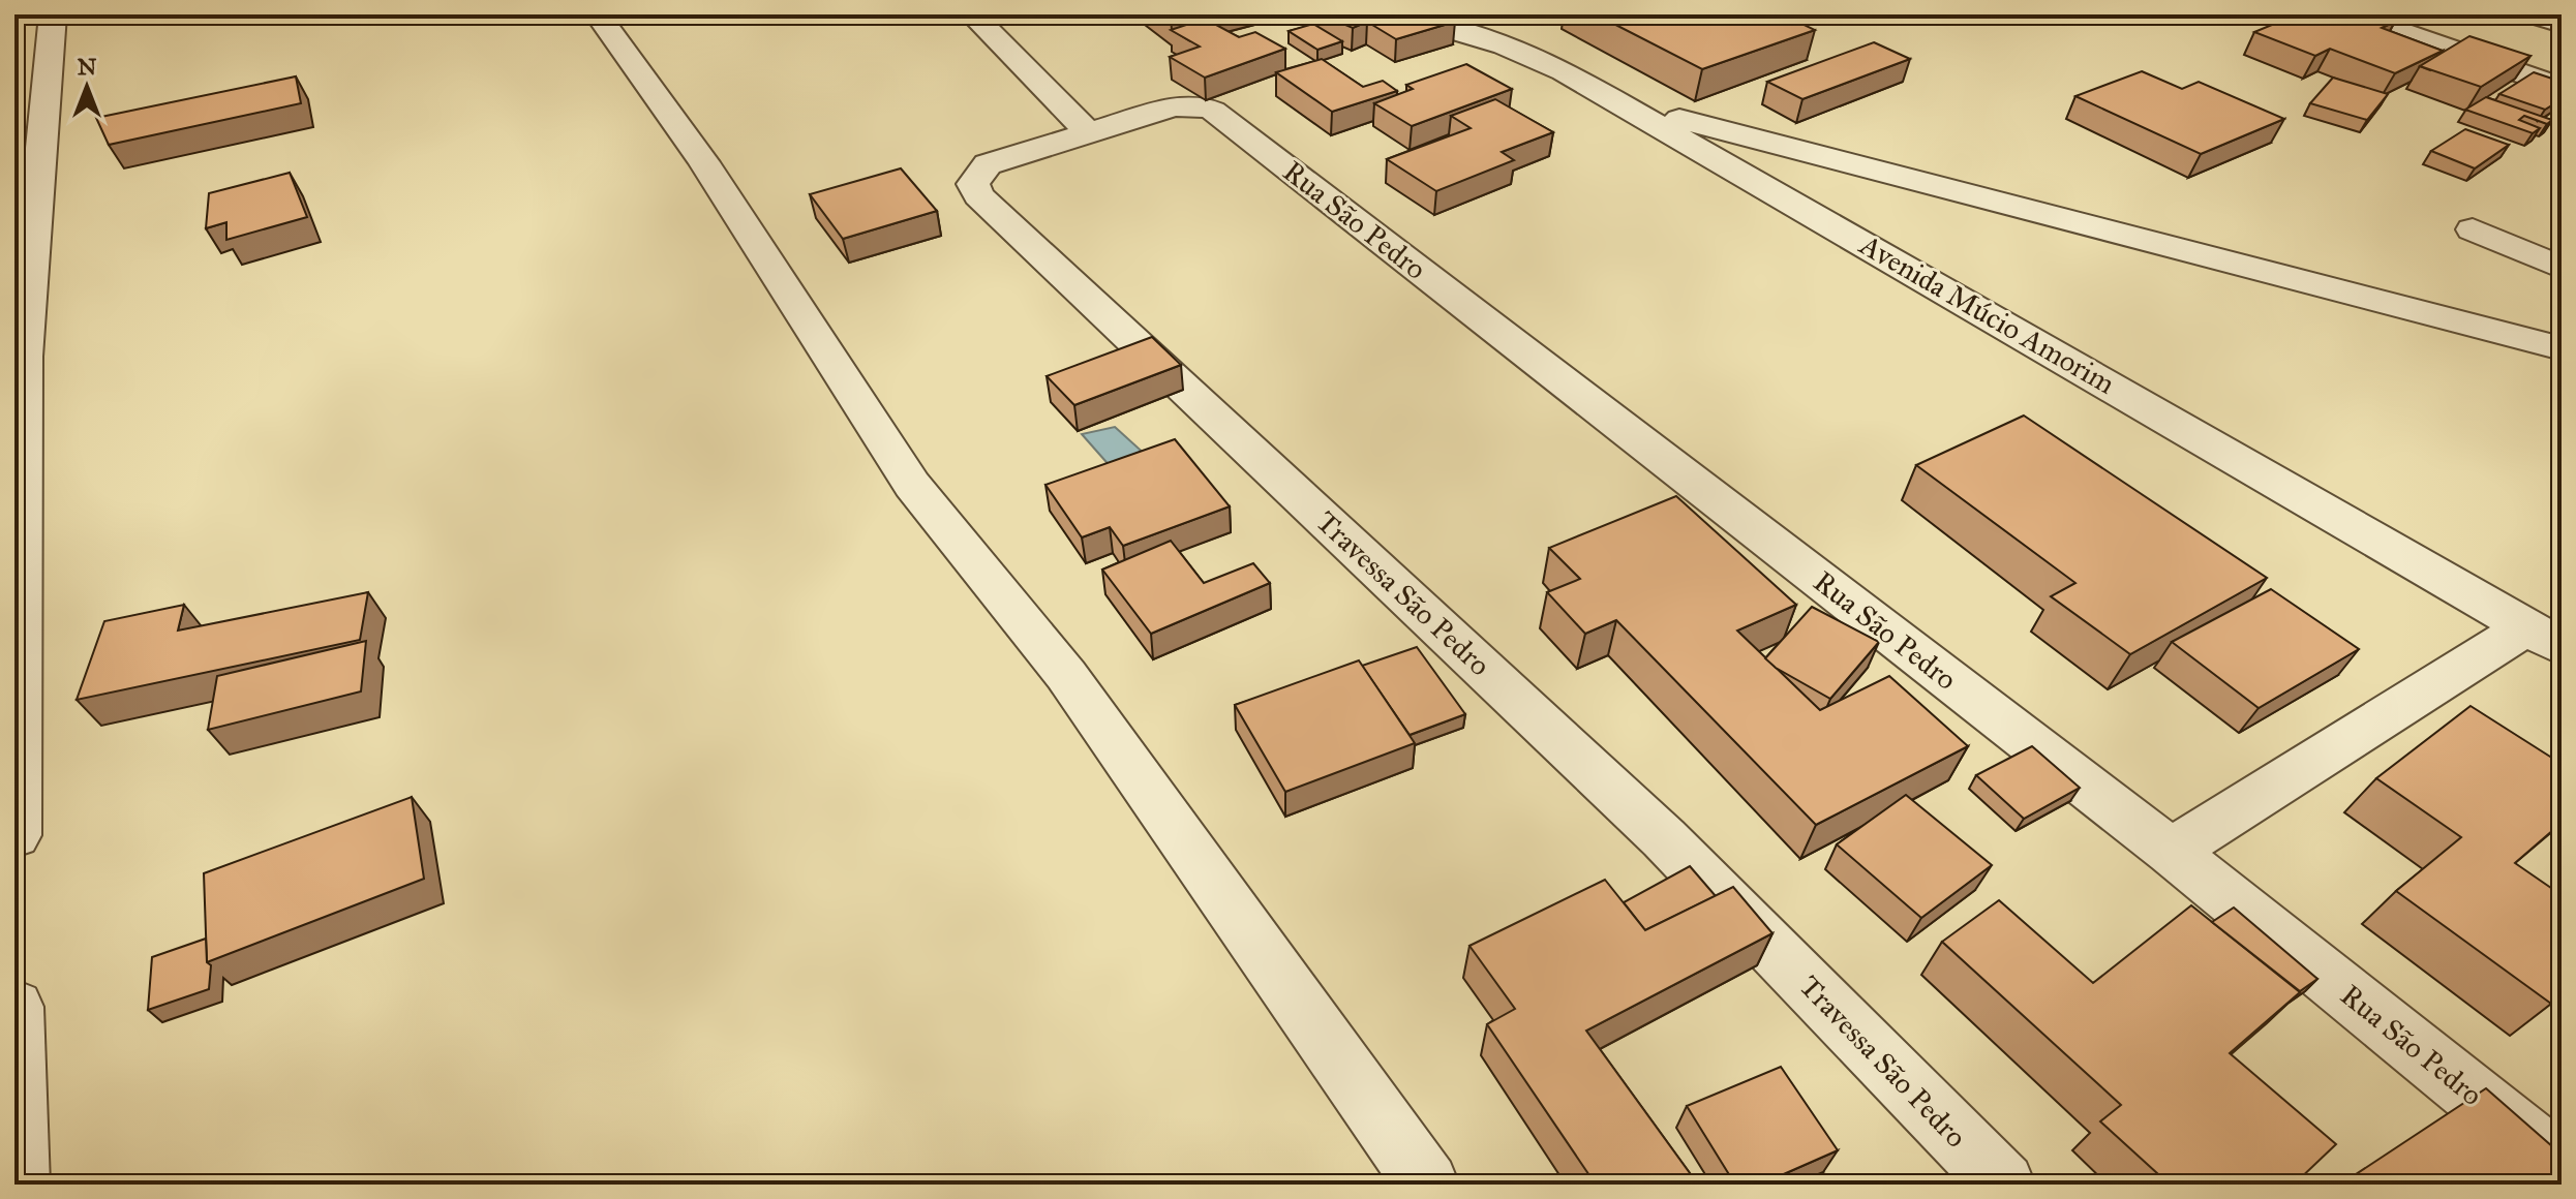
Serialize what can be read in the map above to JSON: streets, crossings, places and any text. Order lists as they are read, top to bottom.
{
  "streets": {
    "street": ["Rua São Pedro", "Avenida Múcio Amorim", "Travessa São Pedro"]
  },
  "crossings": [
    ["Rua São Pedro", "Travessa São Pedro"]
  ],
  "north": "top"
}
